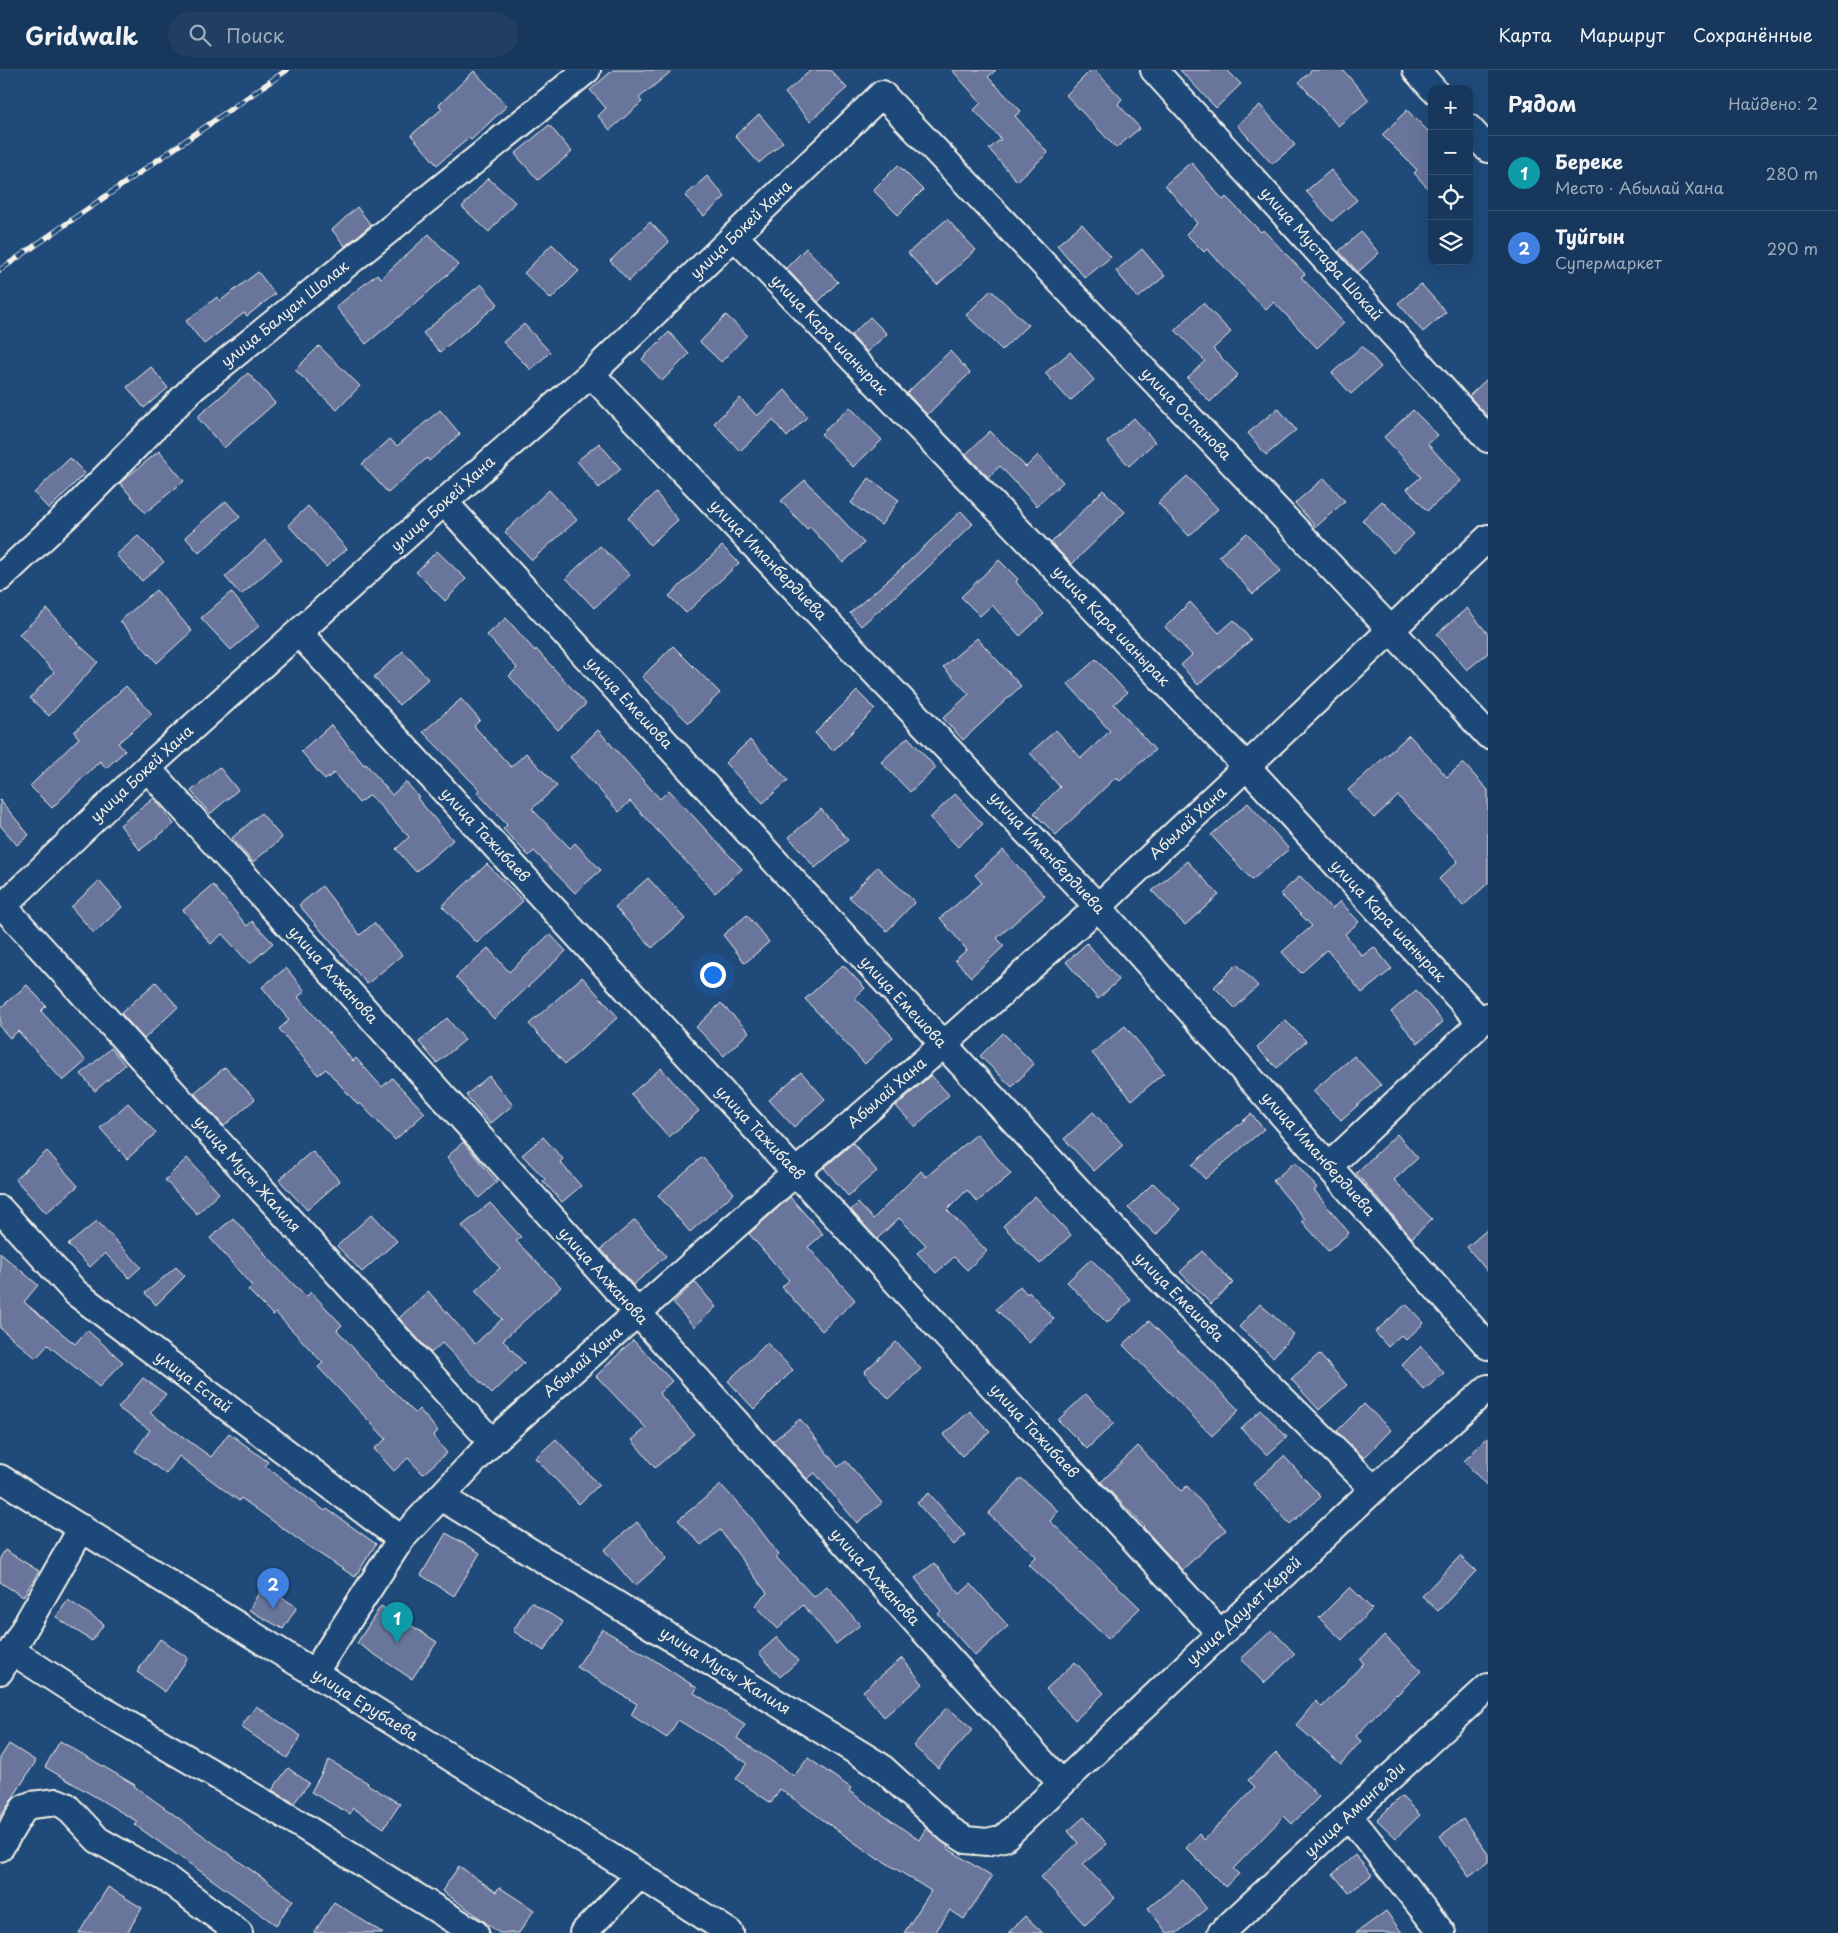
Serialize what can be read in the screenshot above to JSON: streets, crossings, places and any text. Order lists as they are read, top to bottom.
{
  "streets": {
    "street": [
      "улица Бокей Хана",
      "улица Мустафа Шокай",
      "улица Балуан Шолак",
      "улица Кара шанырак",
      "улица Оспанова",
      "улица Иманбердиева",
      "улица Емешова",
      "Абылай Хана",
      "улица Тажибаев",
      "улица Алжанова",
      "улица Мусы Жалиля",
      "улица Естай",
      "улица Даулет Керей",
      "улица Ерубаева",
      "улица Амангелди"
    ]
  },
  "crossings": [
    ["улица Бокей Хана", "улица Кара шанырак"],
    ["улица Бокей Хана", "улица Оспанова"],
    ["улица Бокей Хана", "улица Иманбердиева"],
    ["улица Бокей Хана", "улица Емешова"],
    ["улица Бокей Хана", "улица Тажибаев"],
    ["улица Бокей Хана", "улица Алжанова"],
    ["улица Бокей Хана", "улица Мусы Жалиля"],
    ["улица Кара шанырак", "Абылай Хана"],
    ["улица Оспанова", "Абылай Хана"],
    ["улица Иманбердиева", "Абылай Хана"],
    ["улица Емешова", "Абылай Хана"],
    ["улица Емешова", "улица Даулет Керей"],
    ["Абылай Хана", "улица Тажибаев"],
    ["Абылай Хана", "улица Алжанова"],
    ["Абылай Хана", "улица Мусы Жалиля"],
    ["Абылай Хана", "улица Естай"],
    ["Абылай Хана", "улица Ерубаева"],
    ["улица Тажибаев", "улица Даулет Керей"],
    ["улица Алжанова", "улица Даулет Керей"],
    ["улица Мусы Жалиля", "улица Даулет Керей"]
  ],
  "page": {
    "header": "Gridwalk",
    "search": "Поиск",
    "nav": ["Карта", "Маршрут", "Сохранённые"],
    "heading": ["Рядом", "Найдено: 2"],
    "map_buttons": ["+", "−"],
    "list": [
      {
        "mark": "1",
        "name": "Береке",
        "note": "Место · Абылай Хана",
        "value": "280 m"
      },
      {
        "mark": "2",
        "name": "Туйгын",
        "note": "Супермаркет",
        "value": "290 m"
      }
    ],
    "pins": ["2", "1"]
  }
}
